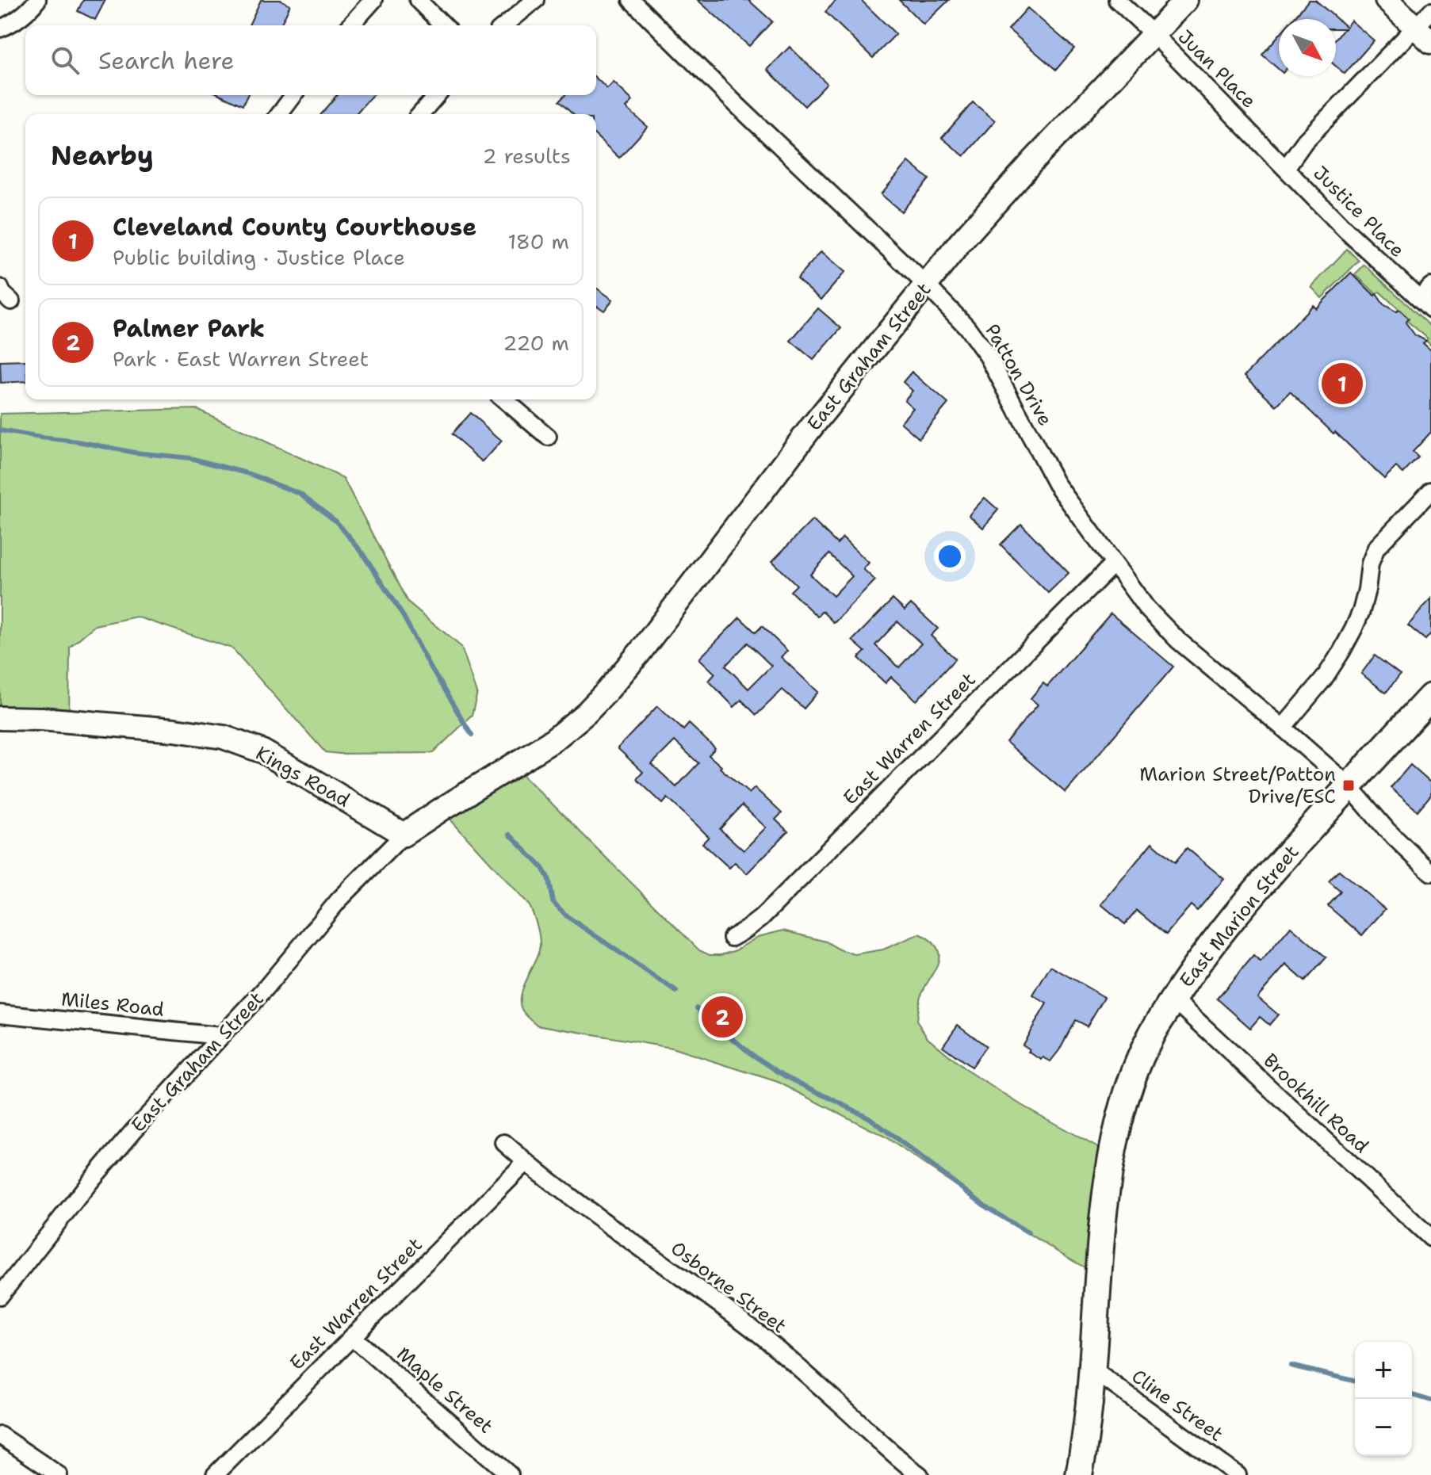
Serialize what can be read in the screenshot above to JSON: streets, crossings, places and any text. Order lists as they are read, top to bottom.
{
  "streets": {
    "main road": ["East Marion Street"],
    "street": [
      "Juan Place",
      "Justice Place",
      "East Graham Street",
      "Patton Drive",
      "East Warren Street",
      "Kings Road",
      "Miles Road",
      "Brookhill Road",
      "Osborne Street",
      "Maple Street",
      "Cline Street"
    ]
  },
  "crossings": [
    ["Juan Place", "Justice Place"],
    ["Juan Place", "East Graham Street"],
    ["East Graham Street", "Patton Drive"],
    ["East Graham Street", "Kings Road"],
    ["East Graham Street", "Miles Road"],
    ["Patton Drive", "East Warren Street"],
    ["Patton Drive", "East Marion Street"],
    ["East Warren Street", "Osborne Street"],
    ["East Warren Street", "Maple Street"],
    ["East Marion Street", "Brookhill Road"],
    ["East Marion Street", "Cline Street"]
  ],
  "places": {
    "transit": ["Marion Street/Patton Drive/ESC"]
  },
  "north": "bottom right",
  "page": {
    "search": "Search here",
    "heading": ["Nearby", "2 results"],
    "list": [
      {
        "mark": "1",
        "name": "Cleveland County Courthouse",
        "note": "Public building · Justice Place",
        "value": "180 m"
      },
      {
        "mark": "2",
        "name": "Palmer Park",
        "note": "Park · East Warren Street",
        "value": "220 m"
      }
    ],
    "pins": ["1", "2"],
    "map_buttons": ["+", "−"]
  }
}
